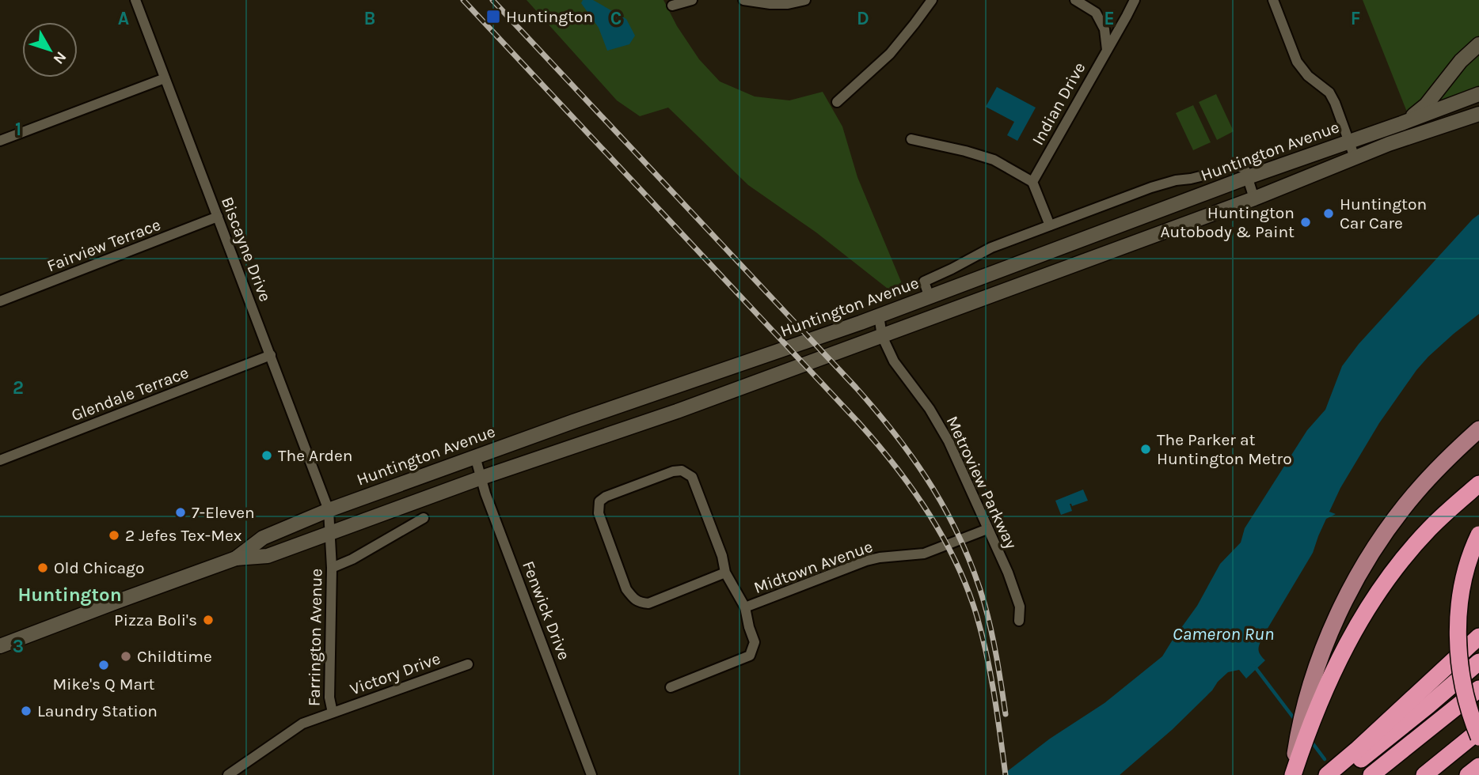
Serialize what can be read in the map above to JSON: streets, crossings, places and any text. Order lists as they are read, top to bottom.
{
  "streets": {
    "main road": ["Huntington Avenue"],
    "street": [
      "Indian Drive",
      "Fairview Terrace",
      "Biscayne Drive",
      "Glendale Terrace",
      "Metroview Parkway",
      "Midtown Avenue",
      "Fenwick Drive",
      "Farrington Avenue",
      "Victory Drive"
    ]
  },
  "crossings": [
    ["Huntington Avenue", "Biscayne Drive"],
    ["Huntington Avenue", "Metroview Parkway"],
    ["Huntington Avenue", "Fenwick Drive"],
    ["Huntington Avenue", "Farrington Avenue"],
    ["Fairview Terrace", "Biscayne Drive"],
    ["Biscayne Drive", "Glendale Terrace"],
    ["Biscayne Drive", "Farrington Avenue"],
    ["Metroview Parkway", "Midtown Avenue"],
    ["Farrington Avenue", "Victory Drive"]
  ],
  "districts": ["Huntington"],
  "water": ["Cameron Run"],
  "places": {
    "transit": ["Huntington"],
    "other": [
      "Huntington Car Care",
      "Huntington Autobody & Paint",
      "The Parker at Huntington Metro",
      "The Arden",
      "7-Eleven",
      "2 Jefes Tex-Mex",
      "Old Chicago",
      "Pizza Boli's",
      "Childtime",
      "Mike's Q Mart",
      "Laundry Station"
    ]
  },
  "north": "bottom right",
  "grid": {
    "columns": [
      "A",
      "B",
      "C",
      "D",
      "E",
      "F"
    ],
    "rows": ["1", "2", "3"]
  }
}
